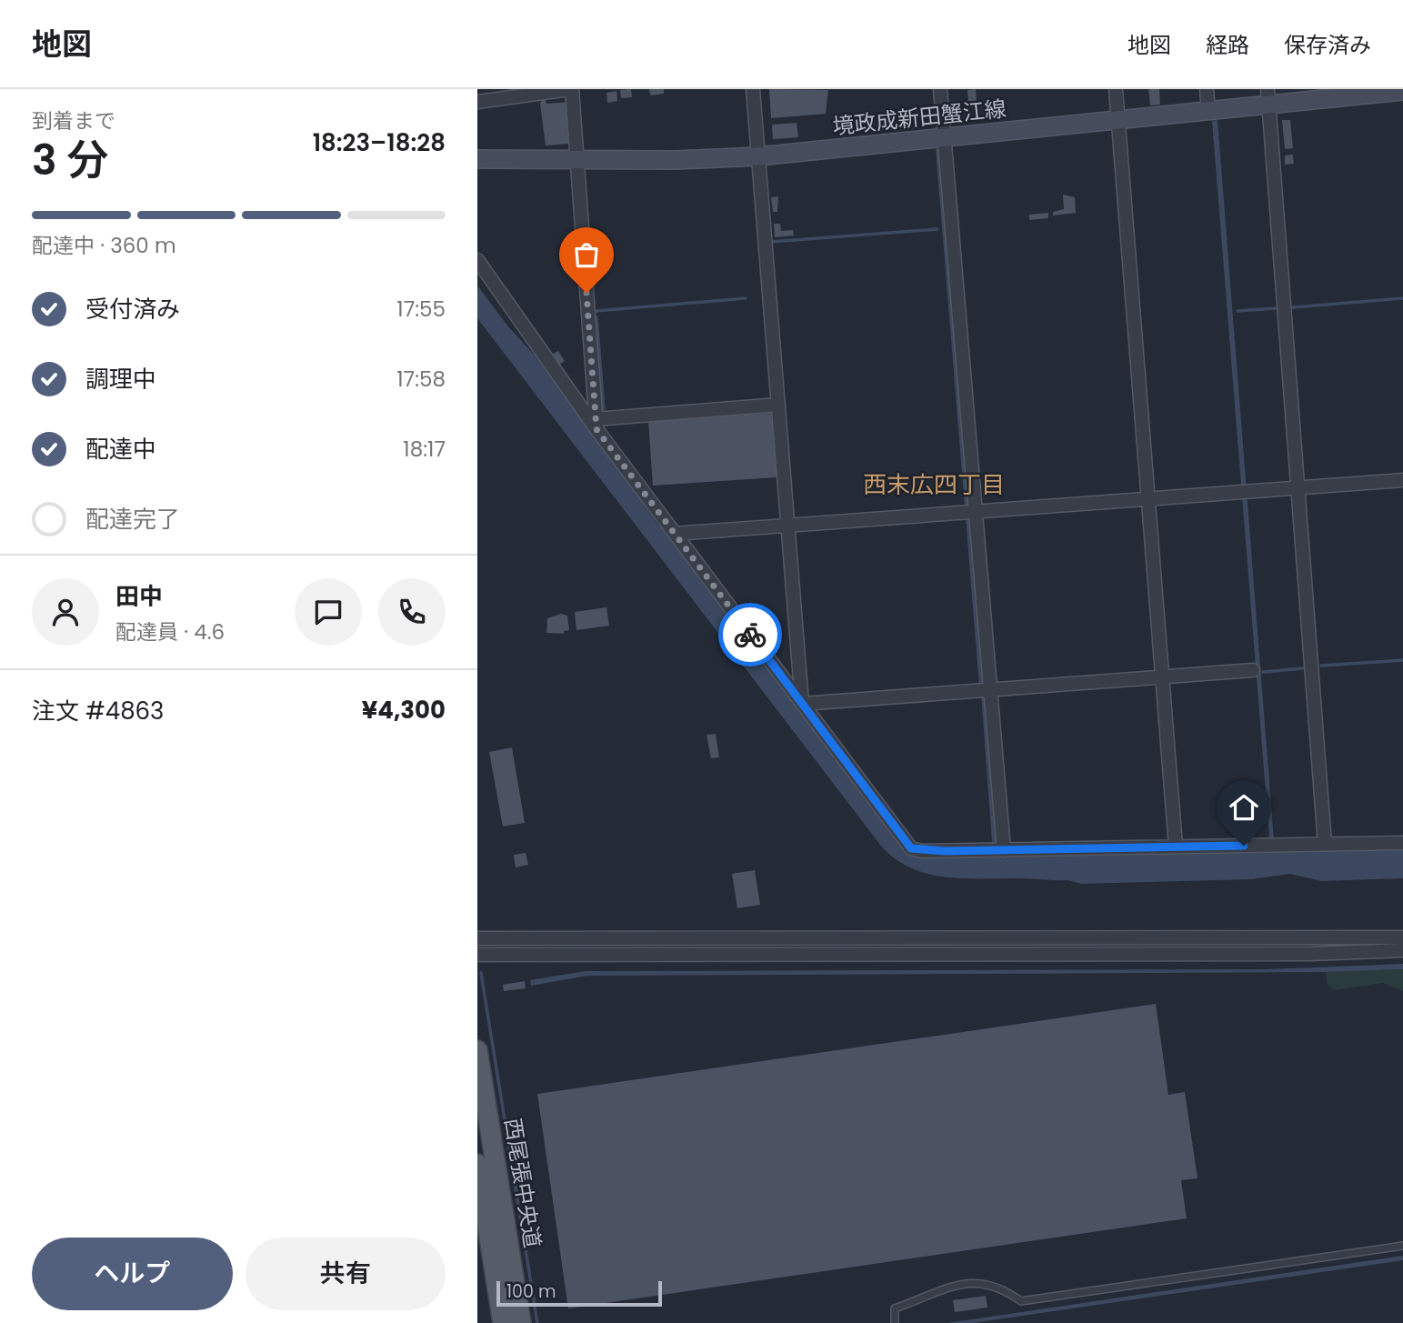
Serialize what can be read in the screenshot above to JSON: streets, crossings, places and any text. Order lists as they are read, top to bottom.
{
  "streets": {
    "main road": ["境政成新田蟹江線", "西尾張中央道"]
  },
  "districts": ["西末広四丁目"],
  "scale_bar": "100 m",
  "page": {
    "header": "地図",
    "nav": ["地図", "経路", "保存済み"],
    "heading": ["3 分", "到着まで", "18:23–18:28"],
    "panel": [
      "田中",
      "配達員 · 4.6",
      "注文 #4863",
      "¥4,300"
    ],
    "bar": "配達中 · 360 m",
    "list": [
      ["受付済み", "17:55"],
      ["調理中", "17:58"],
      ["配達中", "18:17"],
      "配達完了"
    ],
    "buttons": ["ヘルプ", "共有"],
    "scale": "100 m"
  }
}
